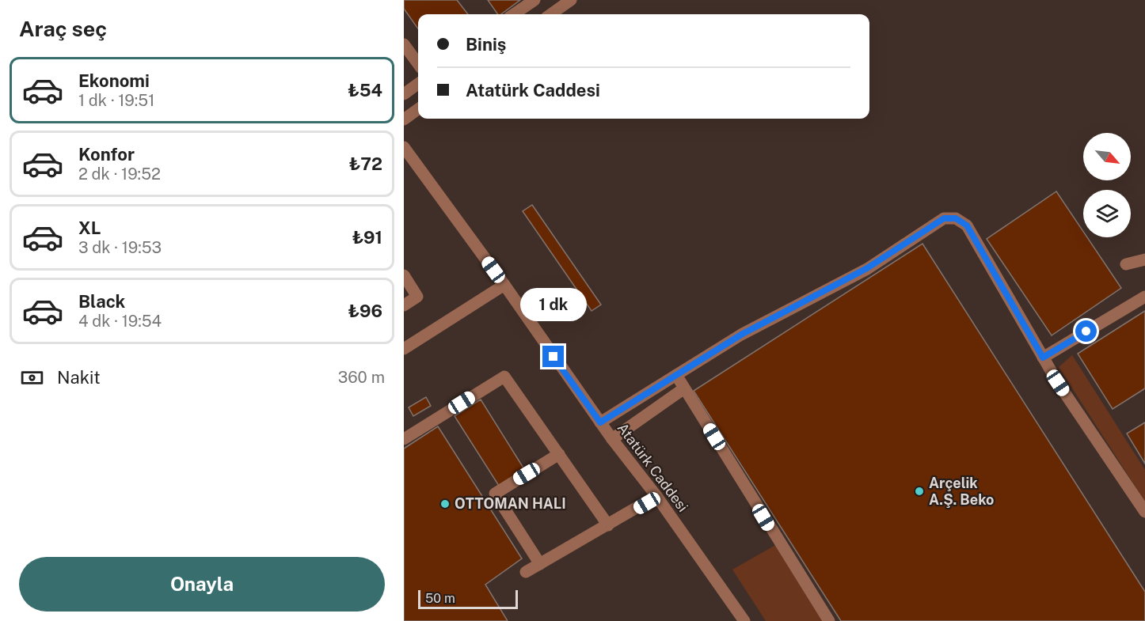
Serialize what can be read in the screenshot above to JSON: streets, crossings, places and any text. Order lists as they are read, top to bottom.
{
  "streets": {
    "street": ["Atatürk Caddesi"]
  },
  "places": ["Arçelik A.Ş. Beko", "OTTOMAN HALI"],
  "scale_bar": "50 m",
  "north": "bottom right",
  "page": {
    "heading": "Araç seç",
    "banner": ["Biniş", "Atatürk Caddesi"],
    "list": [
      {
        "name": "Ekonomi",
        "note": "1 dk · 19:51",
        "value": "₺54"
      },
      {
        "name": "Konfor",
        "note": "2 dk · 19:52",
        "value": "₺72"
      },
      {
        "name": "XL",
        "note": "3 dk · 19:53",
        "value": "₺91"
      },
      {
        "name": "Black",
        "note": "4 dk · 19:54",
        "value": "₺96"
      }
    ],
    "bubble": "1 dk",
    "pay": ["Nakit", "360 m"],
    "buttons": "Onayla",
    "scale": "50 m"
  }
}
